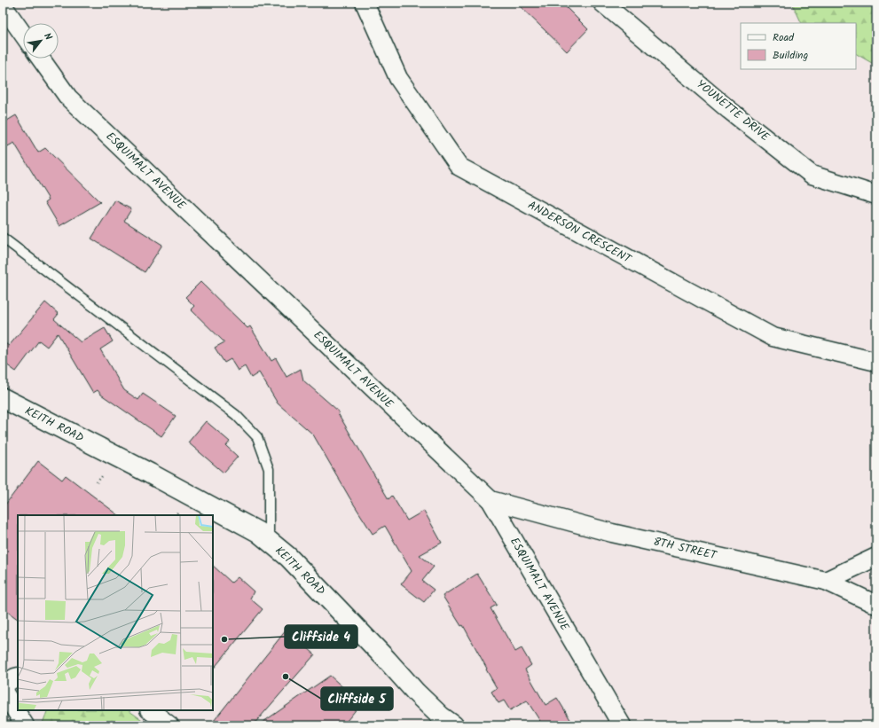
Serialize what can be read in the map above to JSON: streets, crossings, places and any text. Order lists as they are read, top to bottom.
{
  "streets": {
    "street": [
      "YOUNETTE DRIVE",
      "ESQUIMALT AVENUE",
      "ANDERSON CRESCENT",
      "KEITH ROAD",
      "8TH STREET"
    ]
  },
  "crossings": [
    ["ESQUIMALT AVENUE", "8TH STREET"]
  ],
  "places": ["Cliffside 4", "Cliffside 5"],
  "legend": ["Road", "Building"],
  "north": "top right"
}
